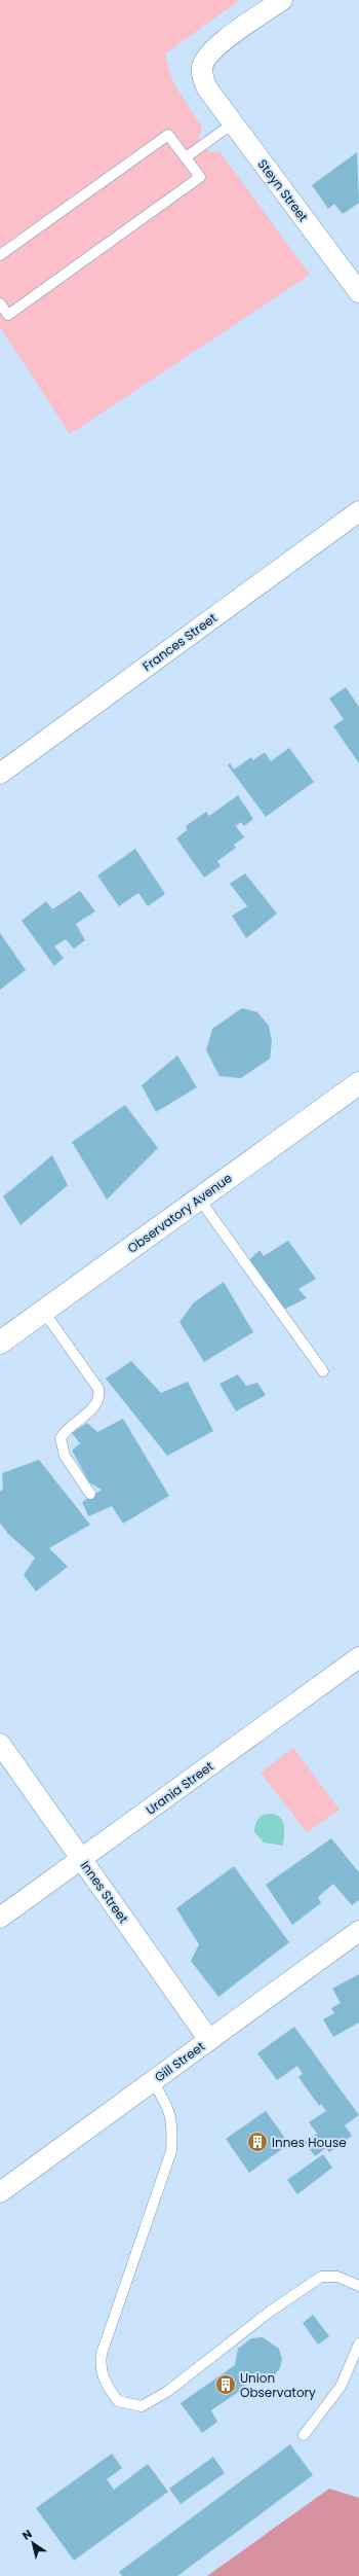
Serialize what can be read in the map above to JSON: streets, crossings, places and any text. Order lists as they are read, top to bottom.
{
  "streets": {
    "main road": ["Observatory Avenue"],
    "street": [
      "Steyn Street",
      "Frances Street",
      "Urania Street",
      "Innes Street",
      "Gill Street"
    ]
  },
  "crossings": [
    ["Urania Street", "Innes Street"],
    ["Innes Street", "Gill Street"]
  ],
  "places": {
    "building": ["Innes House", "Union Observatory"]
  },
  "north": "top left"
}
